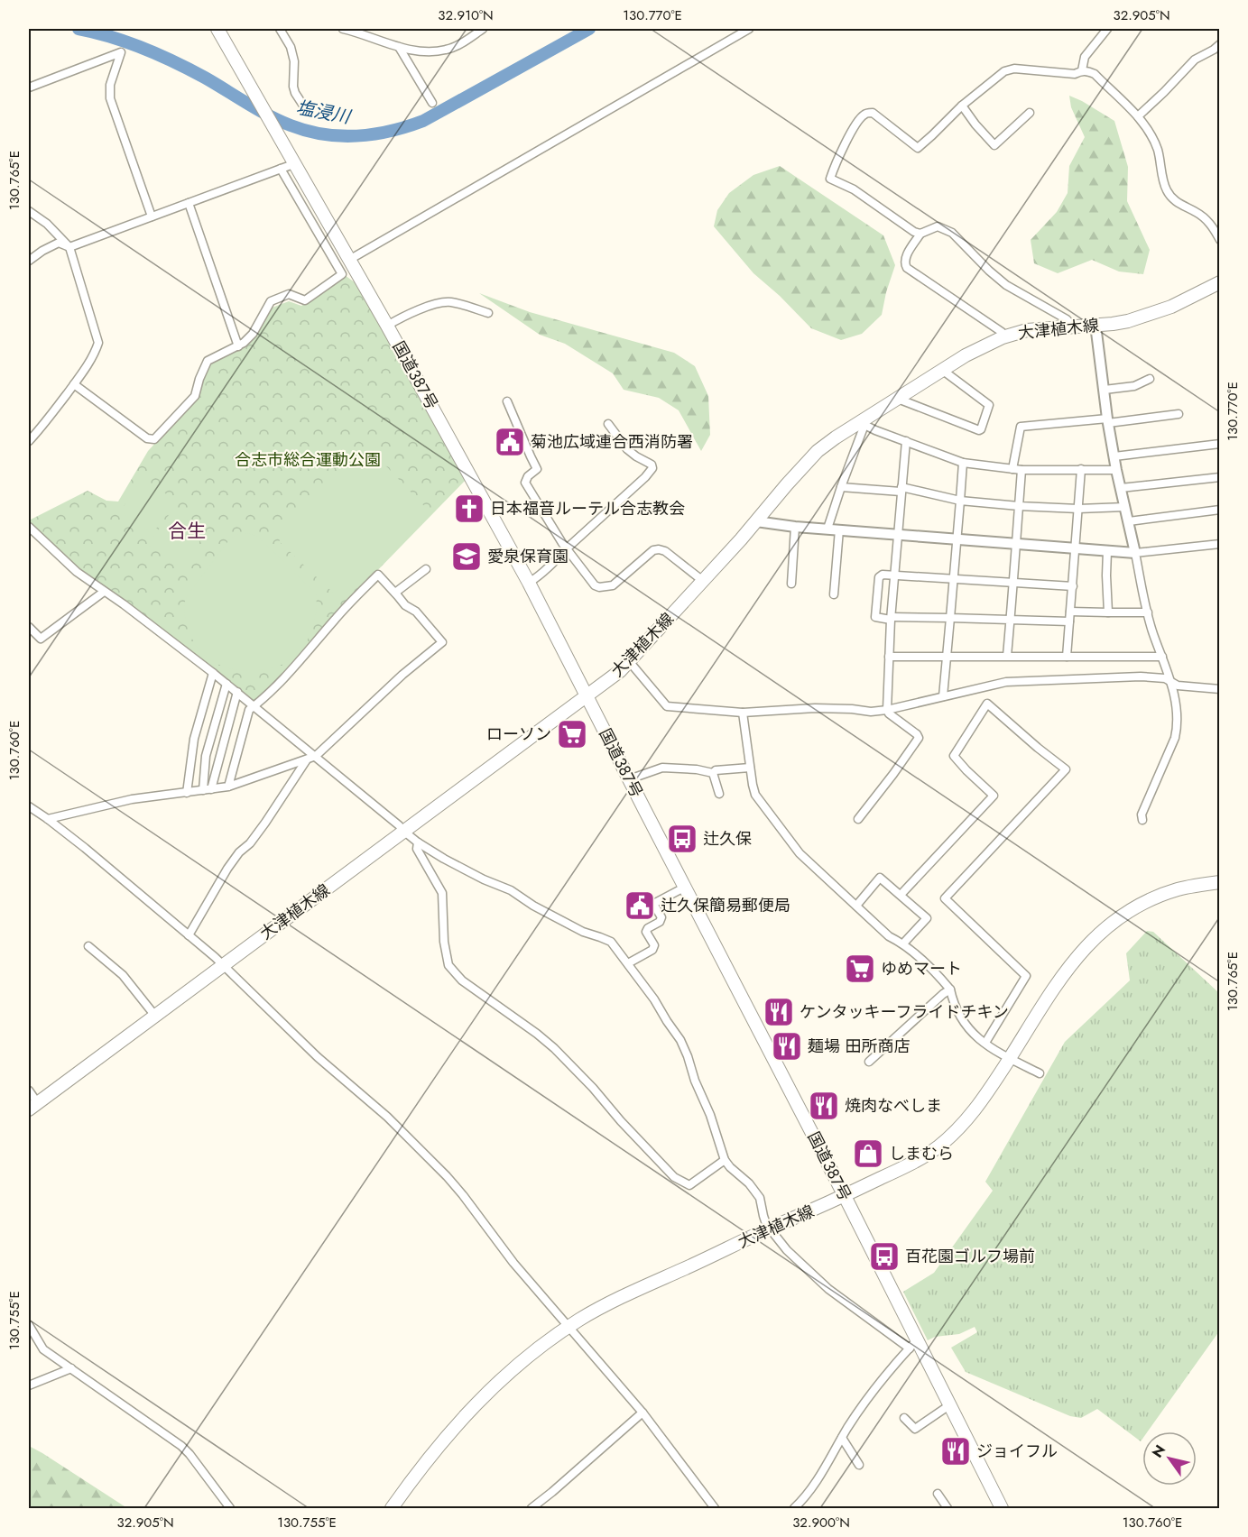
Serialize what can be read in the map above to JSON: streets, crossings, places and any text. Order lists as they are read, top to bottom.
{
  "streets": {
    "main road": ["大津植木線", "国道387号"]
  },
  "crossings": [
    ["大津植木線", "国道387号"]
  ],
  "districts": ["合生"],
  "water": ["塩浸川"],
  "parks": ["合志市総合運動公園"],
  "places": {
    "public building": ["菊池広域連合西消防署", "辻久保簡易郵便局"],
    "church": ["日本福音ルーテル合志教会"],
    "school or university": ["愛泉保育園"],
    "supermarket": ["ローソン", "ゆめマート"],
    "bus stop": ["辻久保", "百花園ゴルフ場前"],
    "restaurant": [
      "ケンタッキーフライドチキン",
      "麺場 田所商店",
      "焼肉なべしま",
      "ジョイフル"
    ],
    "shop": ["しまむら"]
  },
  "north": "top left",
  "coordinates": [
    "32.910°N",
    "130.770°E",
    "32.905°N",
    "130.765°E",
    "130.760°E",
    "130.755°E",
    "32.900°N"
  ]
}
